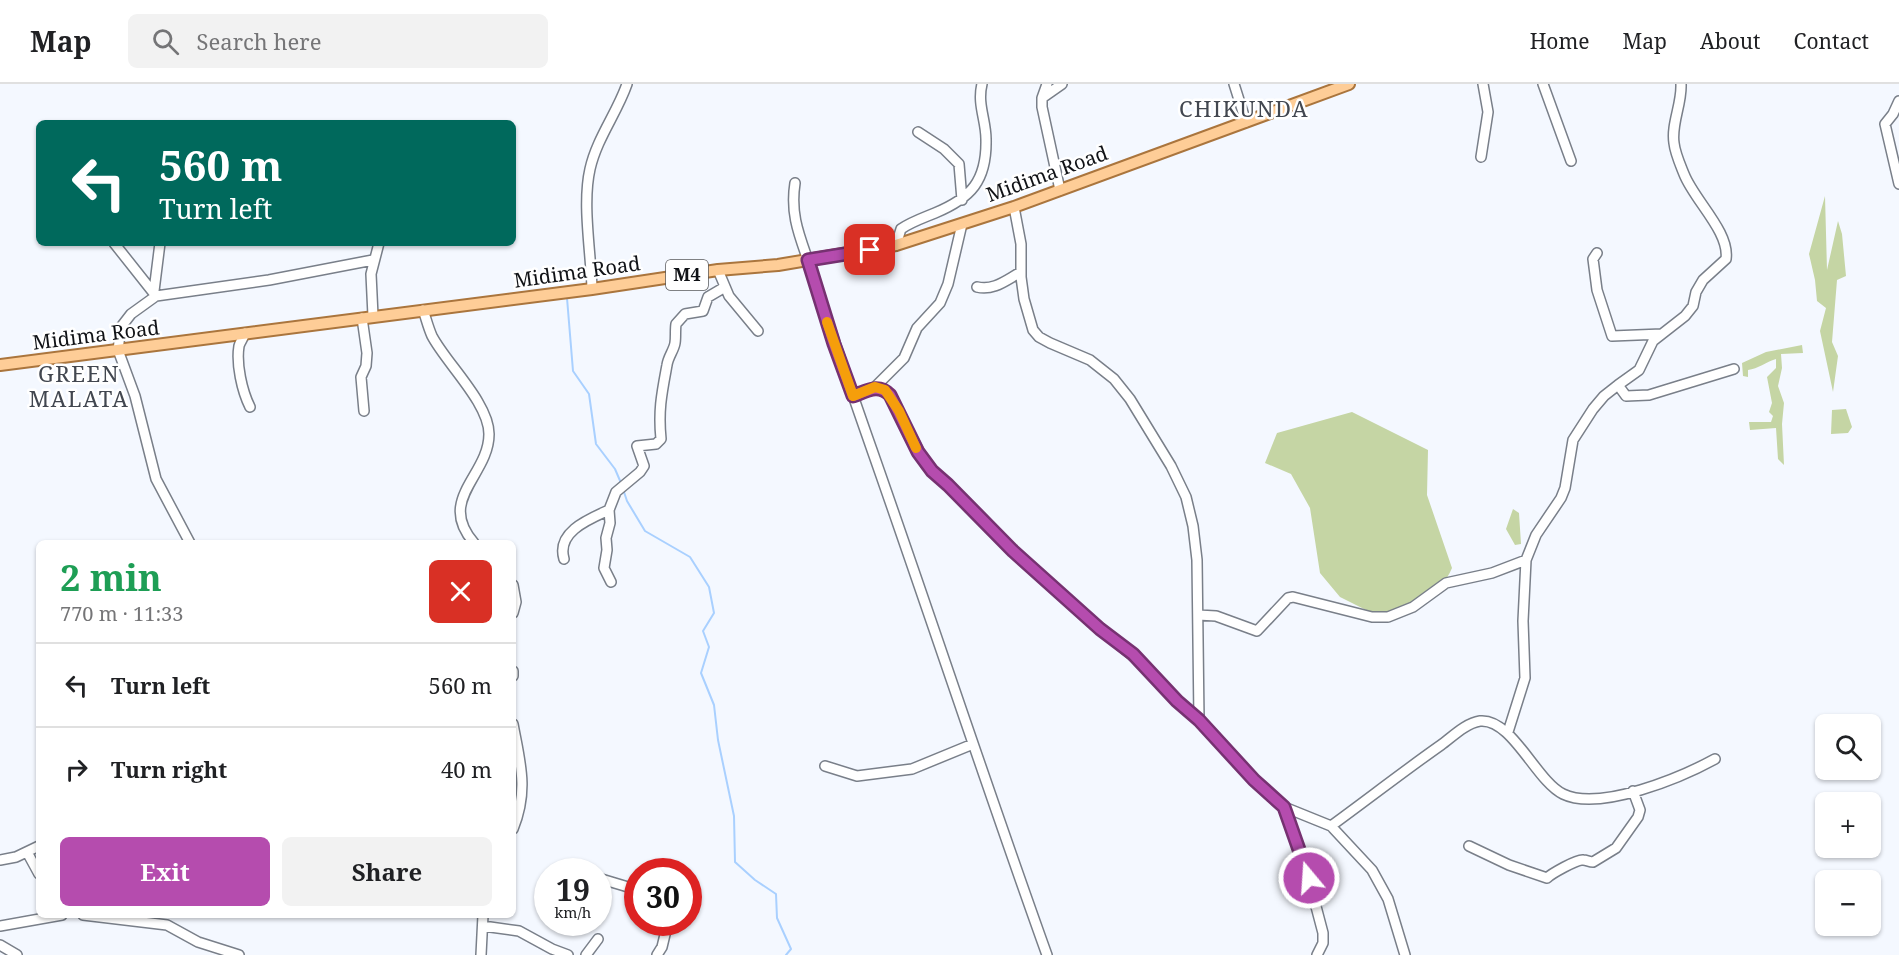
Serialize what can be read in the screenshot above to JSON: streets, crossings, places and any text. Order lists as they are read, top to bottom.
{
  "streets": {
    "main road": ["Midima Road", "M4"]
  },
  "districts": ["CHIKUNDA", "GREEN MALATA"],
  "page": {
    "header": "Map",
    "search": "Search here",
    "nav": [
      "Home",
      "Map",
      "About",
      "Contact"
    ],
    "turn": ["560 m", "Turn left"],
    "heading": ["2 min", "770 m · 11:33"],
    "list": [
      {
        "name": "Turn left",
        "value": "560 m"
      },
      {
        "name": "Turn right",
        "value": "40 m"
      }
    ],
    "map_buttons": ["+", "−"],
    "buttons": ["Exit", "Share"],
    "speed": "19 km/h",
    "limit": "30"
  }
}
